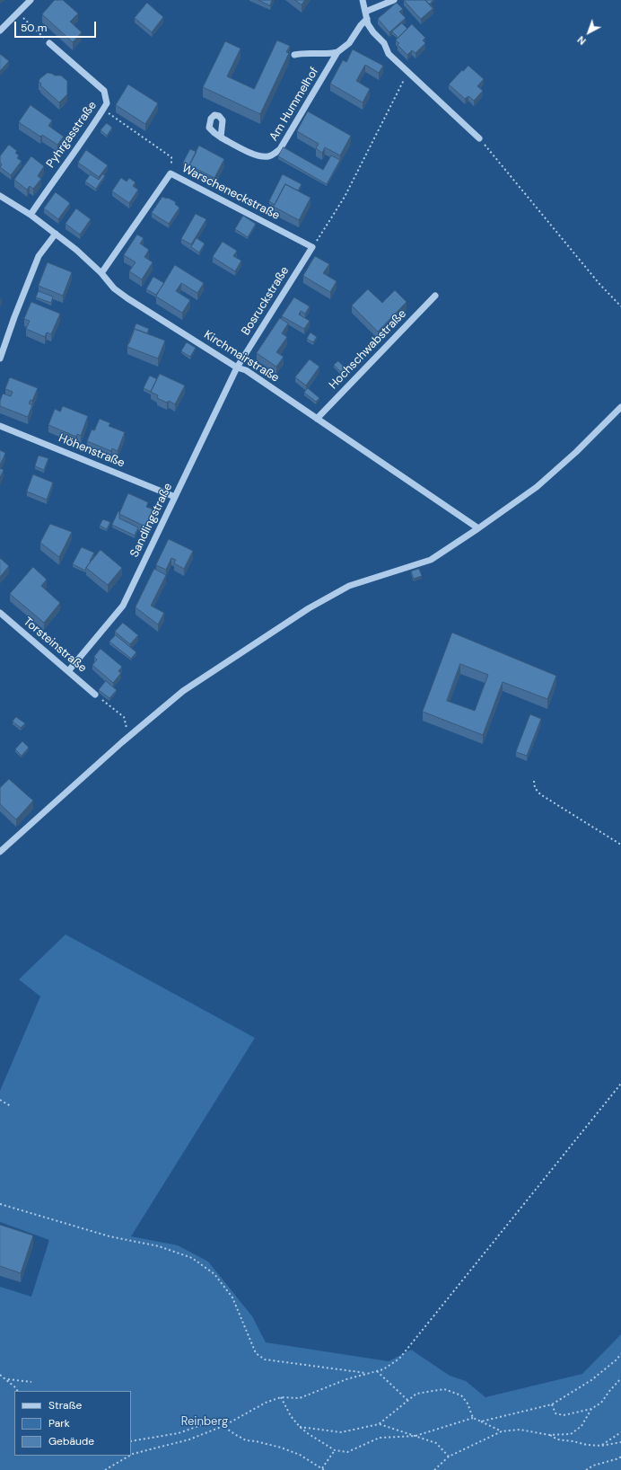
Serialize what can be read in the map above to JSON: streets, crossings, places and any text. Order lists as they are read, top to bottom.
{
  "streets": {
    "street": [
      "Am Hummelhof",
      "Pyhrgasstraße",
      "Warscheneckstraße",
      "Bosruckstraße",
      "Hochschwabstraße",
      "Kirchmairstraße",
      "Höhenstraße",
      "Sandlingstraße",
      "Torsteinstraße"
    ]
  },
  "crossings": [
    ["Pyhrgasstraße", "Kirchmairstraße"],
    ["Warscheneckstraße", "Bosruckstraße"],
    ["Warscheneckstraße", "Kirchmairstraße"],
    ["Bosruckstraße", "Kirchmairstraße"],
    ["Bosruckstraße", "Sandlingstraße"],
    ["Hochschwabstraße", "Kirchmairstraße"],
    ["Kirchmairstraße", "Sandlingstraße"],
    ["Höhenstraße", "Sandlingstraße"],
    ["Sandlingstraße", "Torsteinstraße"]
  ],
  "parks": ["Reinberg"],
  "legend": ["Straße", "Park", "Gebäude"],
  "scale_bar": "50 m",
  "north": "bottom left"
}
